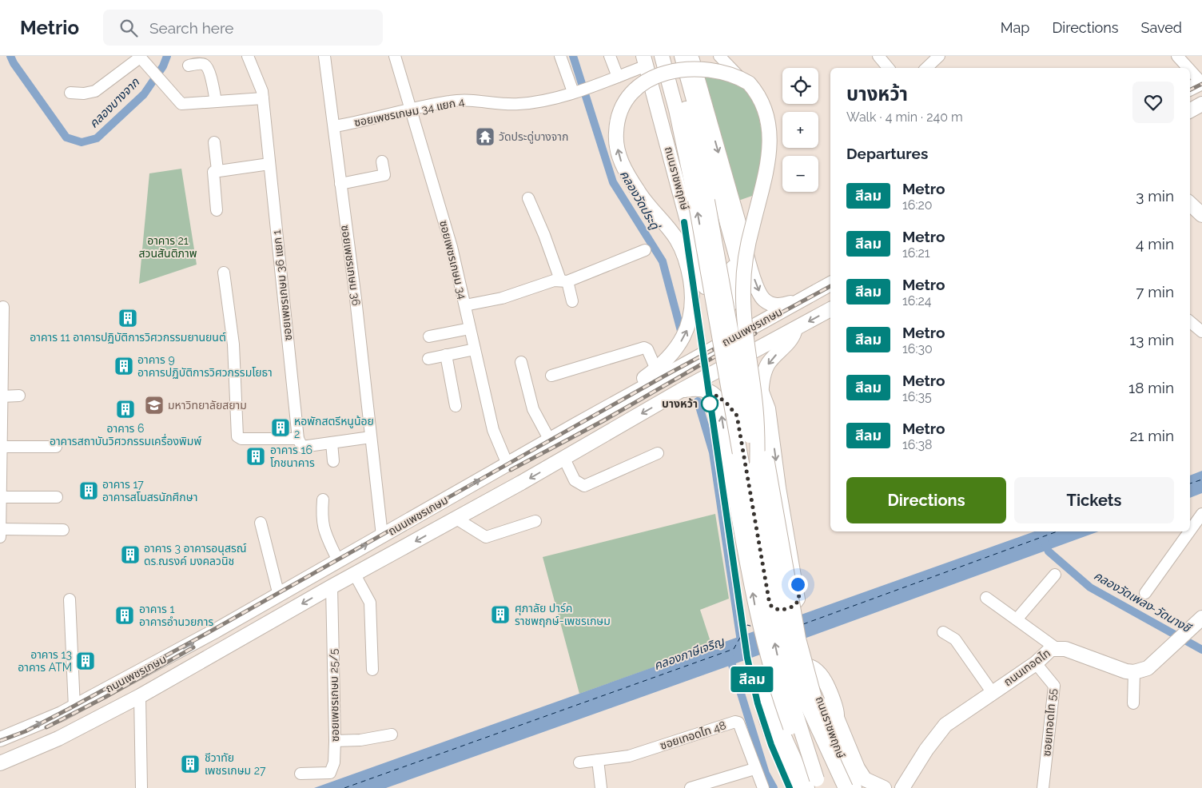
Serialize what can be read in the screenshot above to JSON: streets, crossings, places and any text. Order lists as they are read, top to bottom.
{
  "streets": {
    "main road": ["ถนนราชพฤกษ์", "ถนนเพชรเกษม", "ถนนเทอดไท"],
    "street": [
      "ซอยเพชรเกษม 34 แยก 4",
      "ซอยเพชรเกษม 34",
      "ซอยเพชรเกษม 36",
      "ซอยเพชรเกษม 36 แยก 1",
      "ซอยเพชรเกษม 25/5",
      "ซอยเทอดไท 55",
      "ซอยเทอดไท 48"
    ]
  },
  "crossings": [
    ["ซอยเพชรเกษม 34 แยก 4", "ถนนราชพฤกษ์"],
    ["ซอยเพชรเกษม 34 แยก 4", "ซอยเพชรเกษม 34"],
    ["ซอยเพชรเกษม 34 แยก 4", "ซอยเพชรเกษม 36"],
    ["ถนนราชพฤกษ์", "ถนนเพชรเกษม"],
    ["ซอยเพชรเกษม 34", "ถนนเพชรเกษม"],
    ["ซอยเพชรเกษม 36", "ถนนเพชรเกษม"],
    ["ถนนเพชรเกษม", "ซอยเพชรเกษม 25/5"],
    ["ถนนเทอดไท", "ซอยเทอดไท 55"]
  ],
  "water": [
    "คลองบางจาก",
    "คลองวัดประดู่",
    "คลองวัดเพลง-วัดนางชี",
    "คลองภาษีเจริญ"
  ],
  "parks": ["อาคาร 21 สวนสันติภาพ"],
  "places": {
    "temple": ["วัดประดู่บางจาก"],
    "building": [
      "อาคาร 11 อาคารปฏิบัติการวิศวกรรมยานยนต์",
      "อาคาร 9 อาคารปฏิบัติการวิศวกรรมโยธา",
      "อาคาร 6 อาคารสถาบันวิศวกรรมเครื่องพิมพ์",
      "หอพักสตรีหนูน้อย 2",
      "อาคาร 16 โภชนาคาร",
      "อาคาร 17 อาคารสโมสรนักศึกษา",
      "อาคาร 3 อาคารอนุสรณ์ ดร.ณรงค์ มงคลวนิช",
      "ศุภาลัย ปาร์ค ราชพฤกษ์-เพชรเกษม",
      "อาคาร 1 อาคารอำนวยการ",
      "อาคาร 13 อาคาร ATM",
      "ชีวาทัย เพชรเกษม 27"
    ],
    "other": ["บางหว้า"],
    "school or university": ["มหาวิทยาลัยสยาม"]
  },
  "lines": ["metro line สีลม"],
  "page": {
    "header": "Metrio",
    "search": "Search here",
    "nav": ["Map", "Directions", "Saved"],
    "on_map": "สีลม",
    "map_buttons": ["+", "−"],
    "heading": [
      ["บางหว้า", "Walk · 4 min · 240 m"],
      "Departures"
    ],
    "list": [
      {
        "mark": "สีลม",
        "name": "Metro",
        "note": "16:20",
        "value": "3 min"
      },
      {
        "mark": "สีลม",
        "name": "Metro",
        "note": "16:21",
        "value": "4 min"
      },
      {
        "mark": "สีลม",
        "name": "Metro",
        "note": "16:24",
        "value": "7 min"
      },
      {
        "mark": "สีลม",
        "name": "Metro",
        "note": "16:30",
        "value": "13 min"
      },
      {
        "mark": "สีลม",
        "name": "Metro",
        "note": "16:35",
        "value": "18 min"
      },
      {
        "mark": "สีลม",
        "name": "Metro",
        "note": "16:38",
        "value": "21 min"
      }
    ],
    "buttons": ["Directions", "Tickets"]
  }
}
